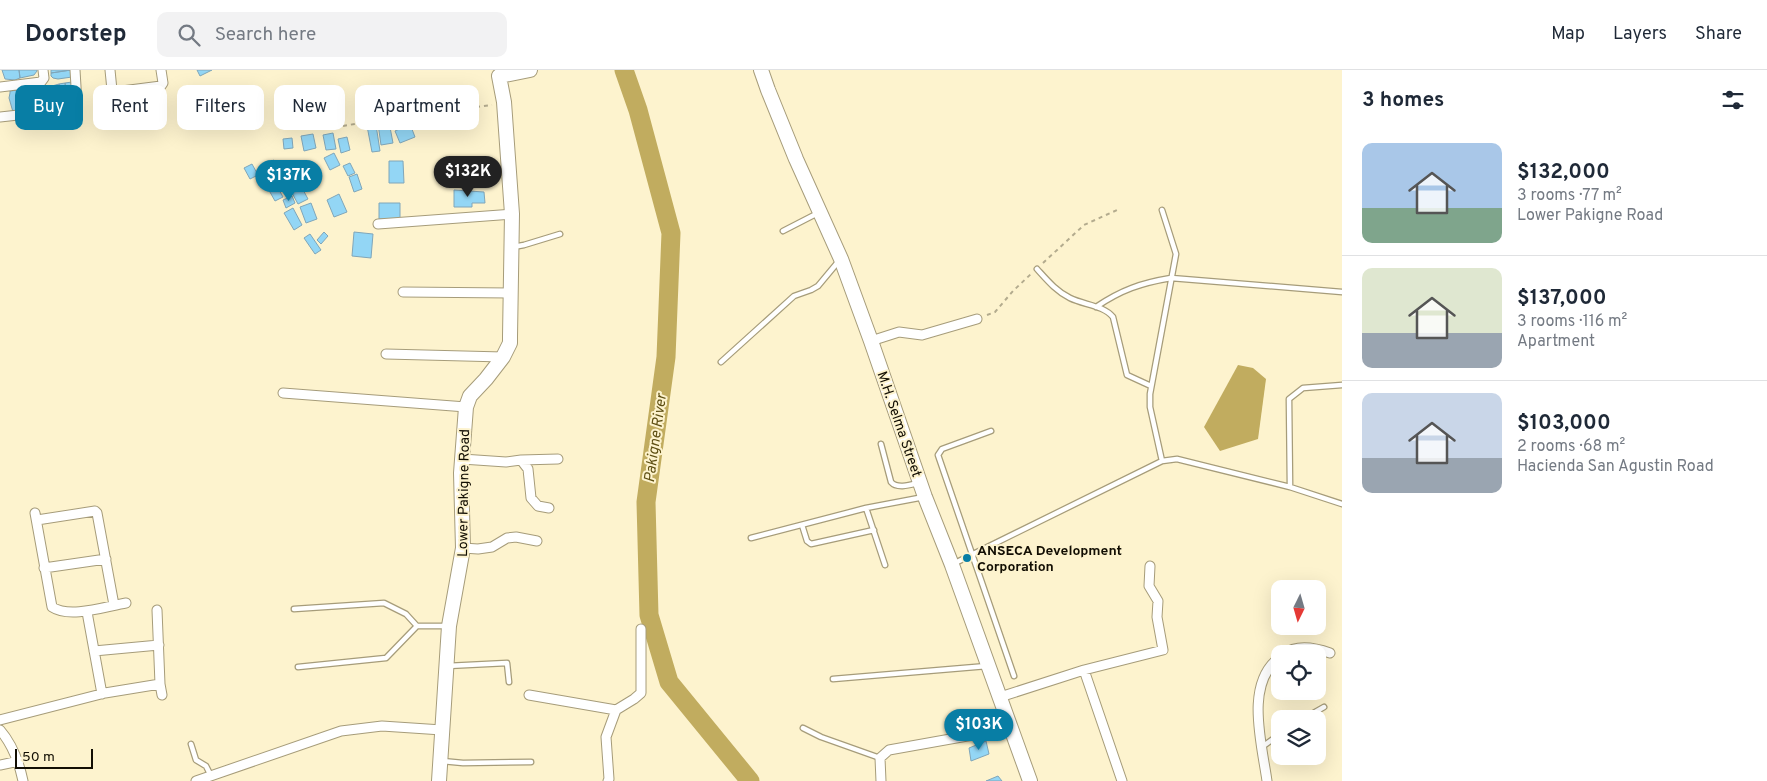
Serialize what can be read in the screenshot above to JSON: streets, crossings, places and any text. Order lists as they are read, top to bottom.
{
  "streets": {
    "street": ["M.H. Selma Street", "Lower Pakigne Road"]
  },
  "water": ["Pakigne River"],
  "places": ["ANSECA Development Corporation"],
  "scale_bar": "50 m",
  "north": "bottom",
  "page": {
    "header": "Doorstep",
    "search": "Search here",
    "nav": ["Map", "Layers", "Share"],
    "heading": "3 homes",
    "chip": [
      "Buy",
      "Rent",
      "Filters",
      "New",
      "Apartment"
    ],
    "list": [
      {
        "name": "$132,000",
        "note": "3 rooms · 77 m² · Lower Pakigne Road"
      },
      {
        "name": "$137,000",
        "note": "3 rooms · 116 m² · Apartment"
      },
      {
        "name": "$103,000",
        "note": "2 rooms · 68 m² · Hacienda San Agustin Road"
      }
    ],
    "price": ["$132K", "$137K", "$103K"],
    "scale": "50 m"
  }
}
